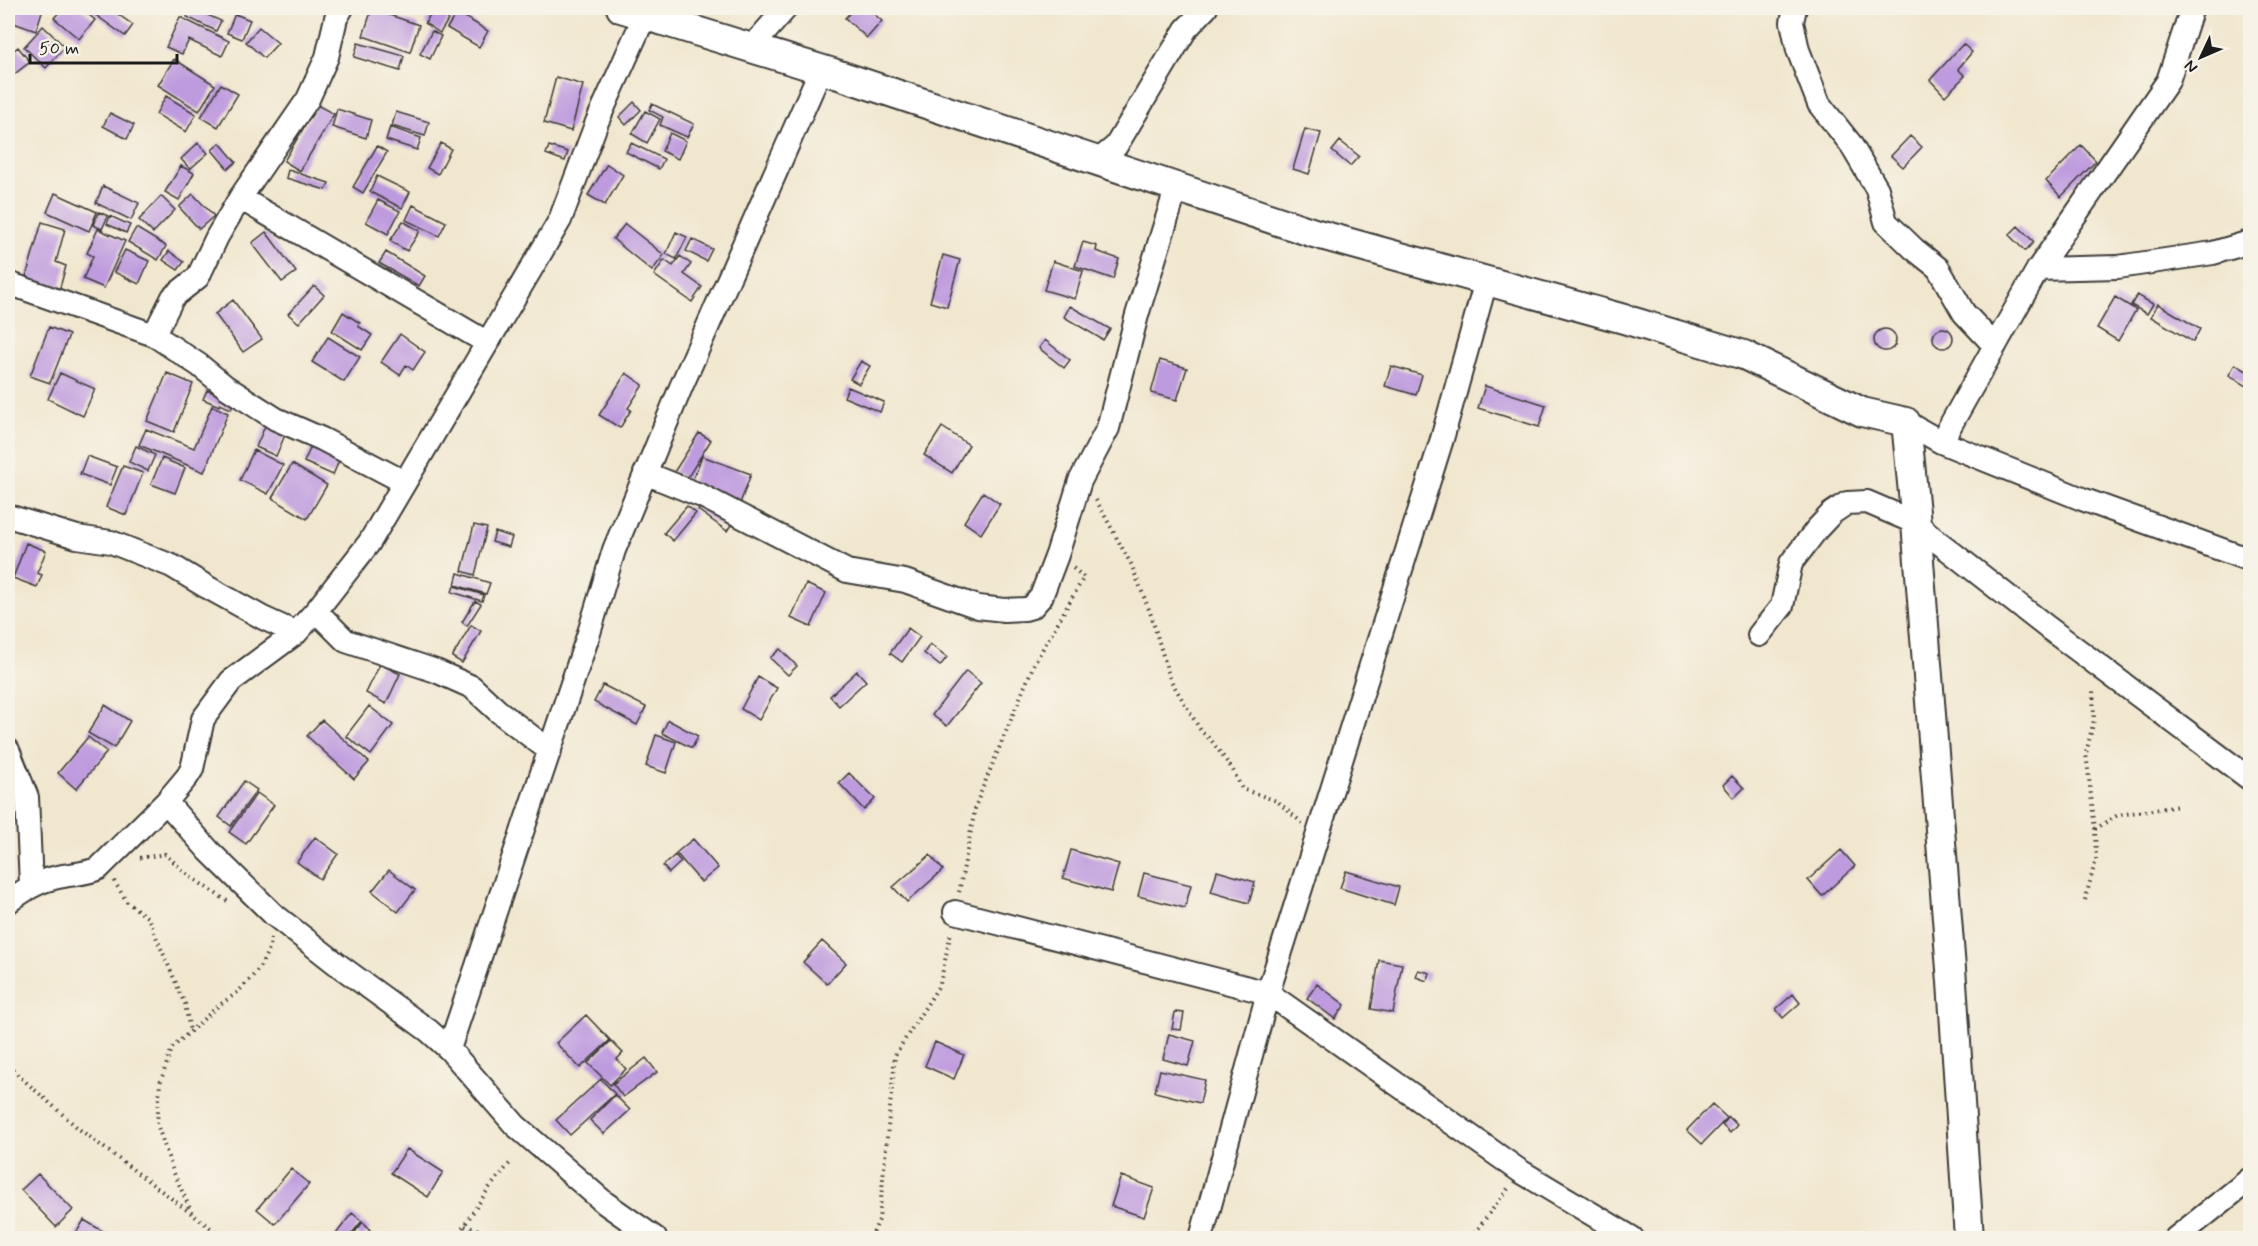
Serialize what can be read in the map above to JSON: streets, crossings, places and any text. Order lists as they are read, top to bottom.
{
  "scale_bar": "50 m",
  "north": "bottom left"
}
